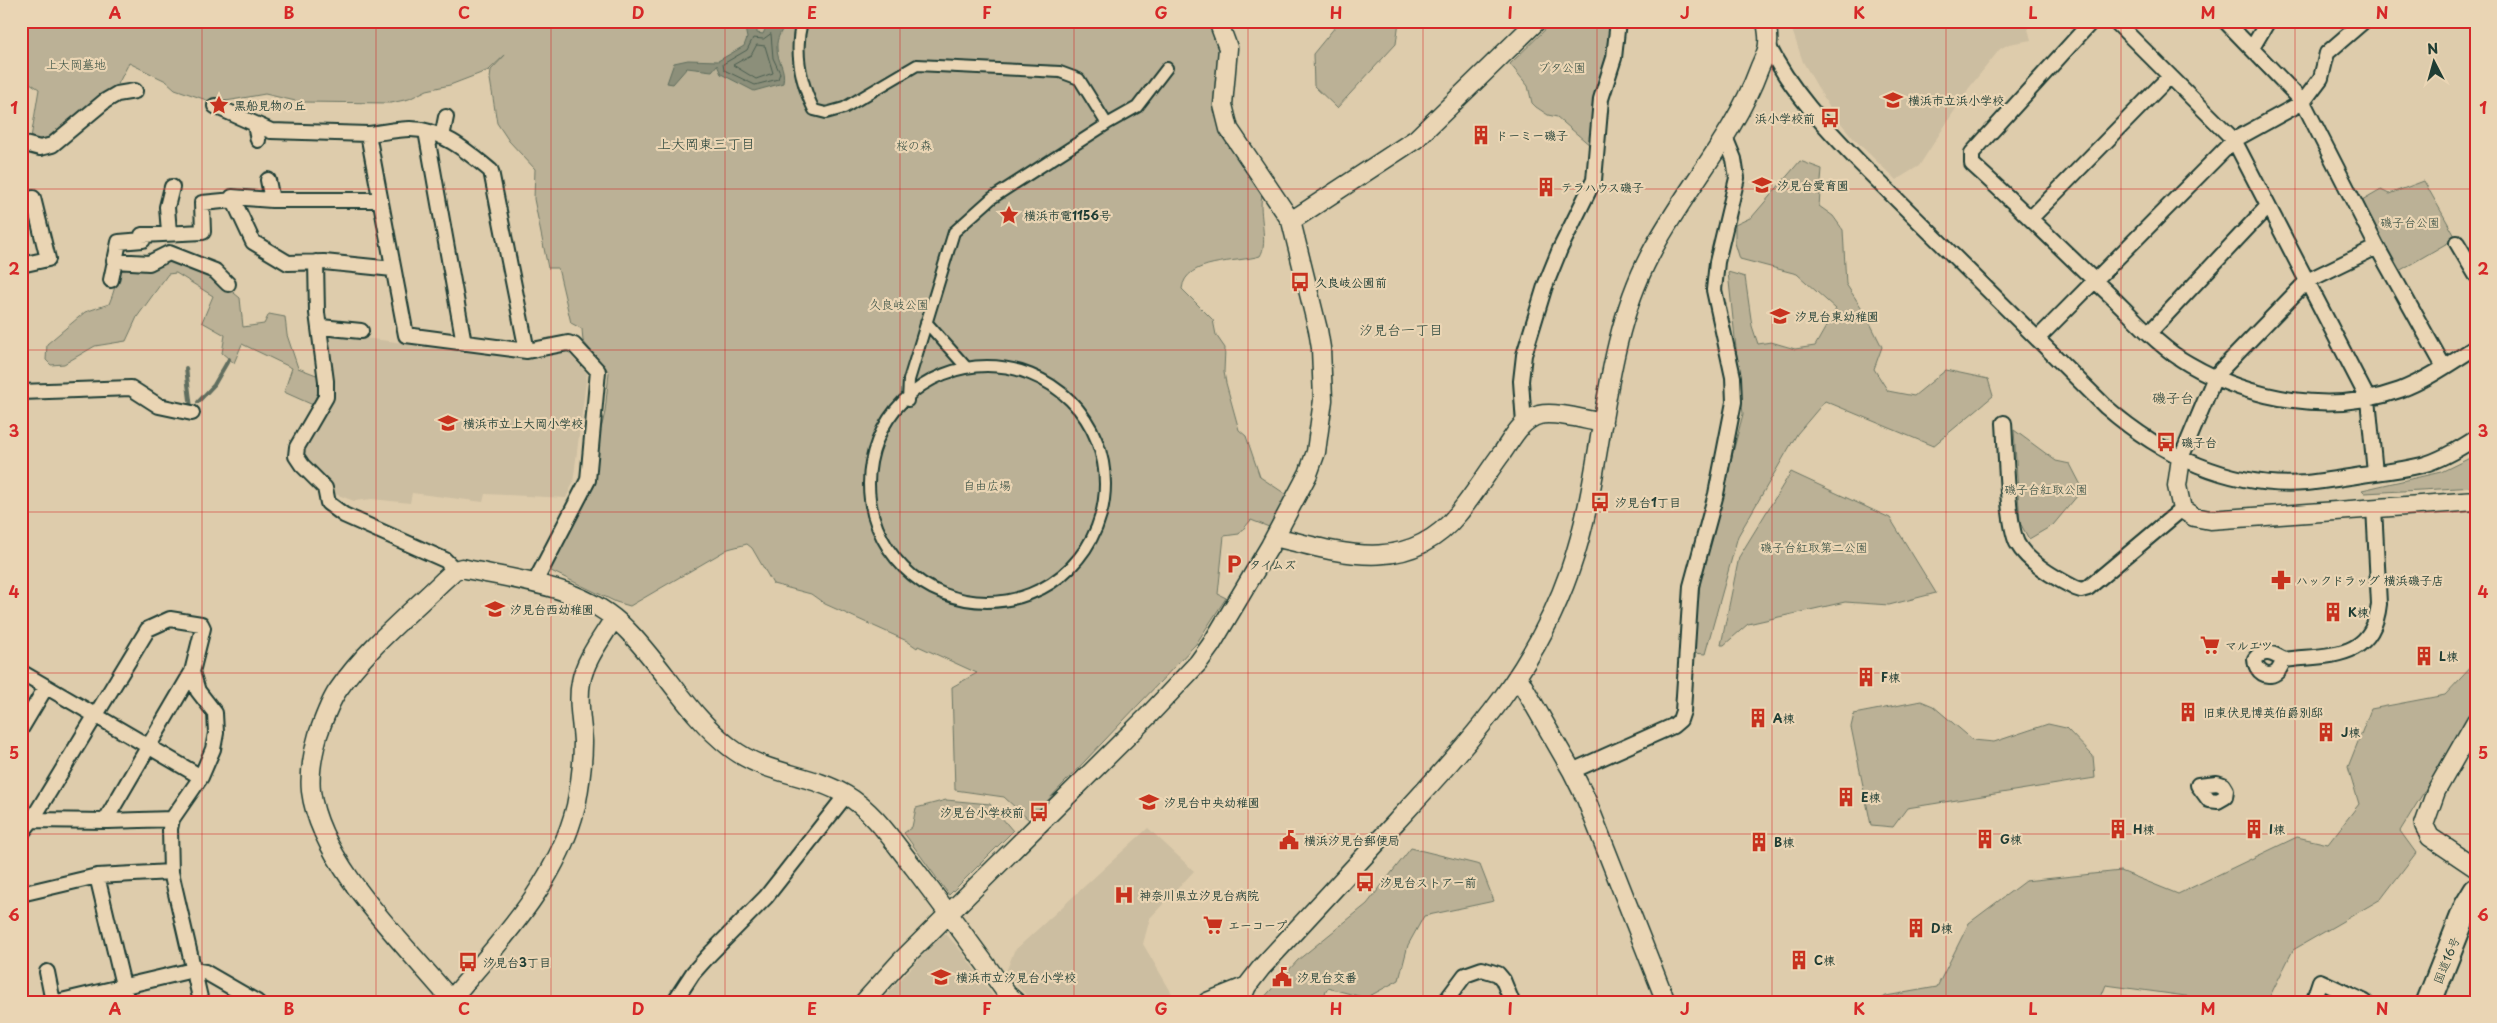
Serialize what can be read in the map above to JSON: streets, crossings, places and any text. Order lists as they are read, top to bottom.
{
  "streets": {
    "highway": ["国道16号"]
  },
  "districts": ["上大岡東三丁目", "汐見台一丁目", "磯子台"],
  "parks": [
    "上大岡墓地",
    "ブタ公園",
    "桜の森",
    "磯子台公園",
    "久良岐公園",
    "自由広場",
    "磯子台紅取公園",
    "磯子台紅取第二公園"
  ],
  "places": {
    "school or university": [
      "横浜市立浜小学校",
      "汐見台愛育園",
      "汐見台東幼稚園",
      "横浜市立上大岡小学校",
      "汐見台西幼稚園",
      "汐見台中央幼稚園",
      "横浜市立汐見台小学校"
    ],
    "place": ["黒船見物の丘", "横浜市電1156号"],
    "bus stop": [
      "浜小学校前",
      "久良岐公園前",
      "磯子台",
      "汐見台1丁目",
      "汐見台小学校前",
      "汐見台ストアー前",
      "汐見台3丁目"
    ],
    "building": [
      "ドーミー磯子",
      "テラハウス磯子",
      "K棟",
      "L棟",
      "F棟",
      "旧東伏見博英伯爵別邸",
      "A棟",
      "J棟",
      "E棟",
      "H棟",
      "I棟",
      "G棟",
      "B棟",
      "D棟",
      "C棟"
    ],
    "parking": ["タイムズ"],
    "pharmacy": ["ハックドラッグ 横浜磯子店"],
    "supermarket": ["マルエツ", "エーコープ"],
    "public building": ["横浜汐見台郵便局", "汐見台交番"],
    "hospital": ["神奈川県立汐見台病院"]
  },
  "north": "top",
  "grid": {
    "columns": [
      "A",
      "B",
      "C",
      "D",
      "E",
      "F",
      "G",
      "H",
      "I",
      "J",
      "K",
      "L",
      "M",
      "N"
    ],
    "rows": [
      "1",
      "2",
      "3",
      "4",
      "5",
      "6"
    ]
  }
}
